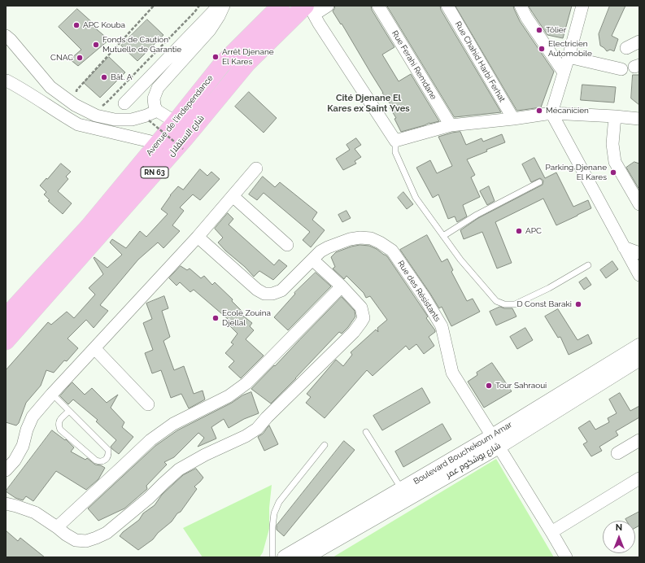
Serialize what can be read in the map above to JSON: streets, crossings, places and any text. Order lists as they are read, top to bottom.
{
  "streets": {
    "main road": ["Avenue de l'independance", "شارع الاستقلال", "RN 63"],
    "street": [
      "Rue Chahid Harbi Ferhat",
      "Rue Ferahi Remdane",
      "Rue des Résistants",
      "Boulevard Bouchekoum Amar",
      "شارع بوشكوم عمر"
    ]
  },
  "crossings": [
    ["Rue des Résistants", "Boulevard Bouchekoum Amar"],
    ["Rue des Résistants", "شارع بوشكوم عمر"],
    ["Boulevard Bouchekoum Amar", "شارع بوشكوم عمر"]
  ],
  "districts": ["Cité Djenane El Kares ex Saint Yves"],
  "places": [
    "APC Kouba",
    "Tôlier",
    "Fonds de Caution Mutuelle de Garantie",
    "Electricien Automobile",
    "Arrêt Djenane El Kares",
    "CNAC",
    "Bât. A",
    "Mécanicien",
    "Parking Djenane El Kares",
    "APC",
    "D Const Baraki",
    "Ecole Zouina Djellal",
    "Tour Sahraoui"
  ],
  "north": "top"
}
